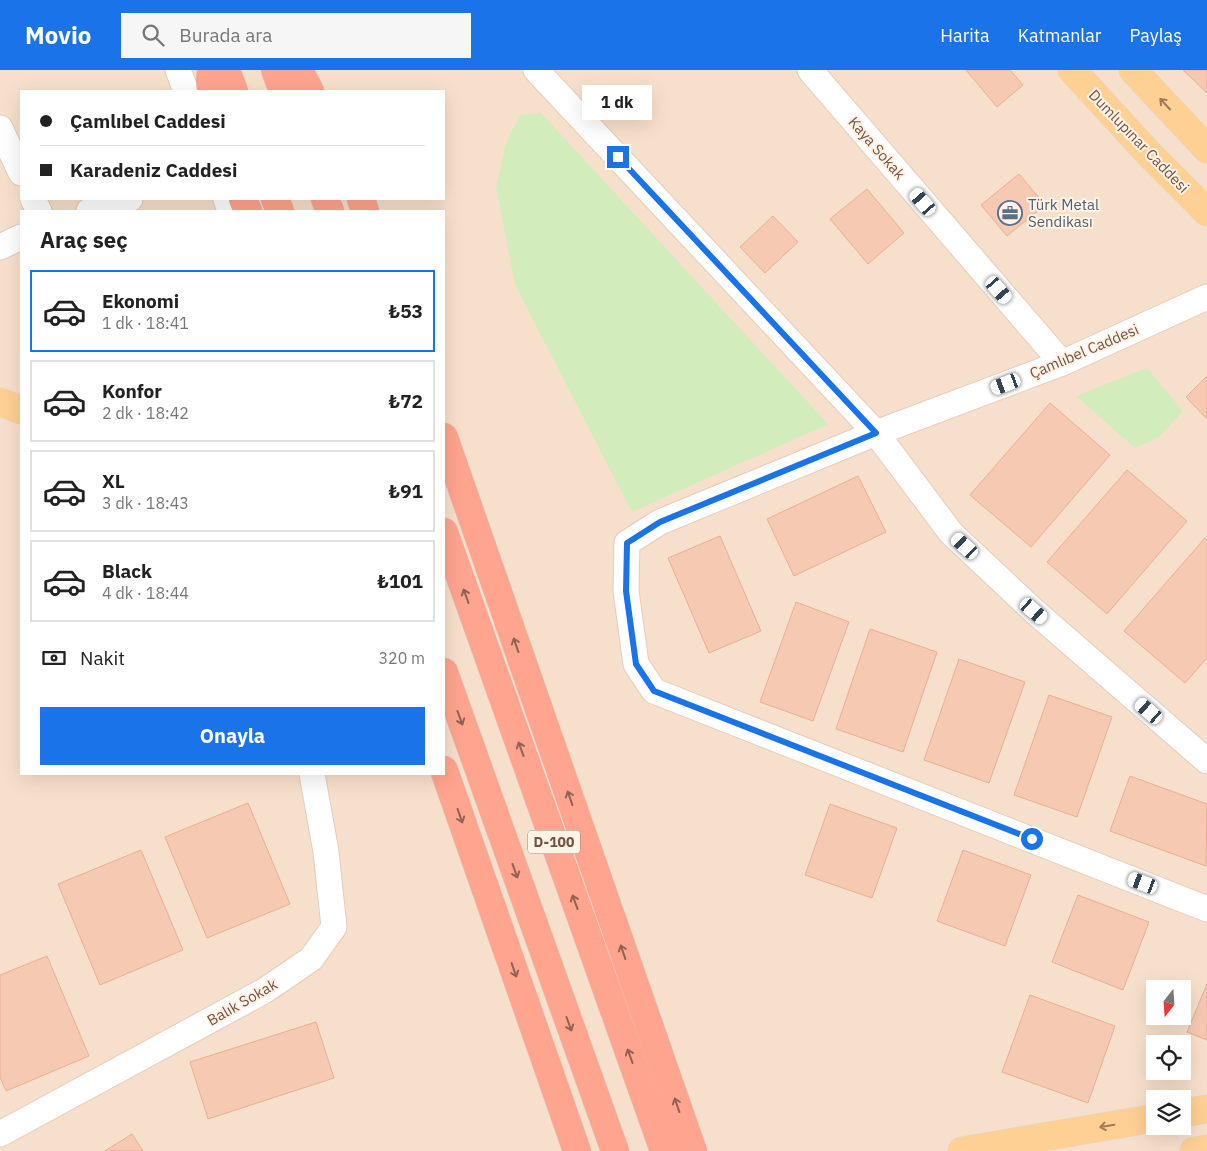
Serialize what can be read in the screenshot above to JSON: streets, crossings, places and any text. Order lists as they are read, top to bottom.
{
  "streets": {
    "highway": ["D-100"],
    "main road": ["Dumlupınar Caddesi"],
    "street": ["Kaya Sokak", "Çamlıbel Caddesi", "Balık Sokak"]
  },
  "crossings": [
    ["Kaya Sokak", "Çamlıbel Caddesi"]
  ],
  "places": {
    "office": ["Türk Metal Sendikası"]
  },
  "north": "bottom",
  "page": {
    "header": "Movio",
    "search": "Burada ara",
    "nav": ["Harita", "Katmanlar", "Paylaş"],
    "bubble": "1 dk",
    "banner": ["Çamlıbel Caddesi", "Karadeniz Caddesi"],
    "heading": "Araç seç",
    "list": [
      {
        "name": "Ekonomi",
        "note": "1 dk · 18:41",
        "value": "₺53"
      },
      {
        "name": "Konfor",
        "note": "2 dk · 18:42",
        "value": "₺72"
      },
      {
        "name": "XL",
        "note": "3 dk · 18:43",
        "value": "₺91"
      },
      {
        "name": "Black",
        "note": "4 dk · 18:44",
        "value": "₺101"
      }
    ],
    "pay": ["Nakit", "320 m"],
    "buttons": "Onayla"
  }
}
